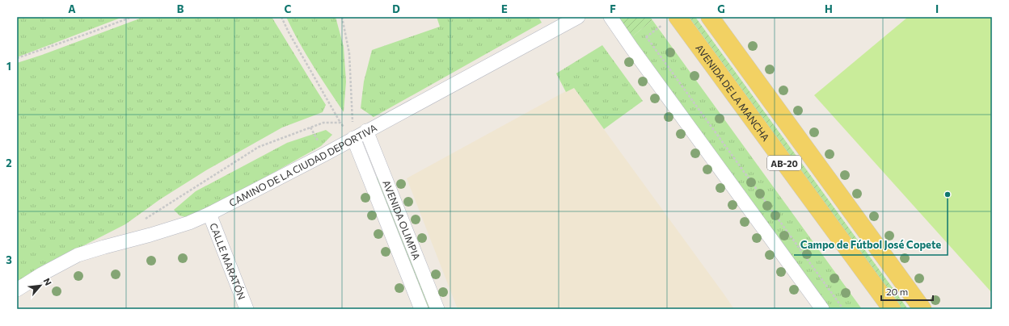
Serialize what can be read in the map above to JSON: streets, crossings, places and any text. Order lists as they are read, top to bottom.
{
  "streets": {
    "main road": ["AVENIDA DE LA MANCHA", "AB-20"],
    "street": ["CAMINO DE LA CIUDAD DEPORTIVA", "AVENIDA OLIMPIA", "CALLE MARATÓN"]
  },
  "crossings": [
    ["CAMINO DE LA CIUDAD DEPORTIVA", "AVENIDA OLIMPIA"],
    ["CAMINO DE LA CIUDAD DEPORTIVA", "CALLE MARATÓN"]
  ],
  "places": ["Campo de Fútbol José Copete"],
  "scale_bar": "20 m",
  "north": "top right",
  "grid": {
    "columns": [
      "A",
      "B",
      "C",
      "D",
      "E",
      "F",
      "G",
      "H",
      "I"
    ],
    "rows": ["1", "2", "3"]
  }
}
